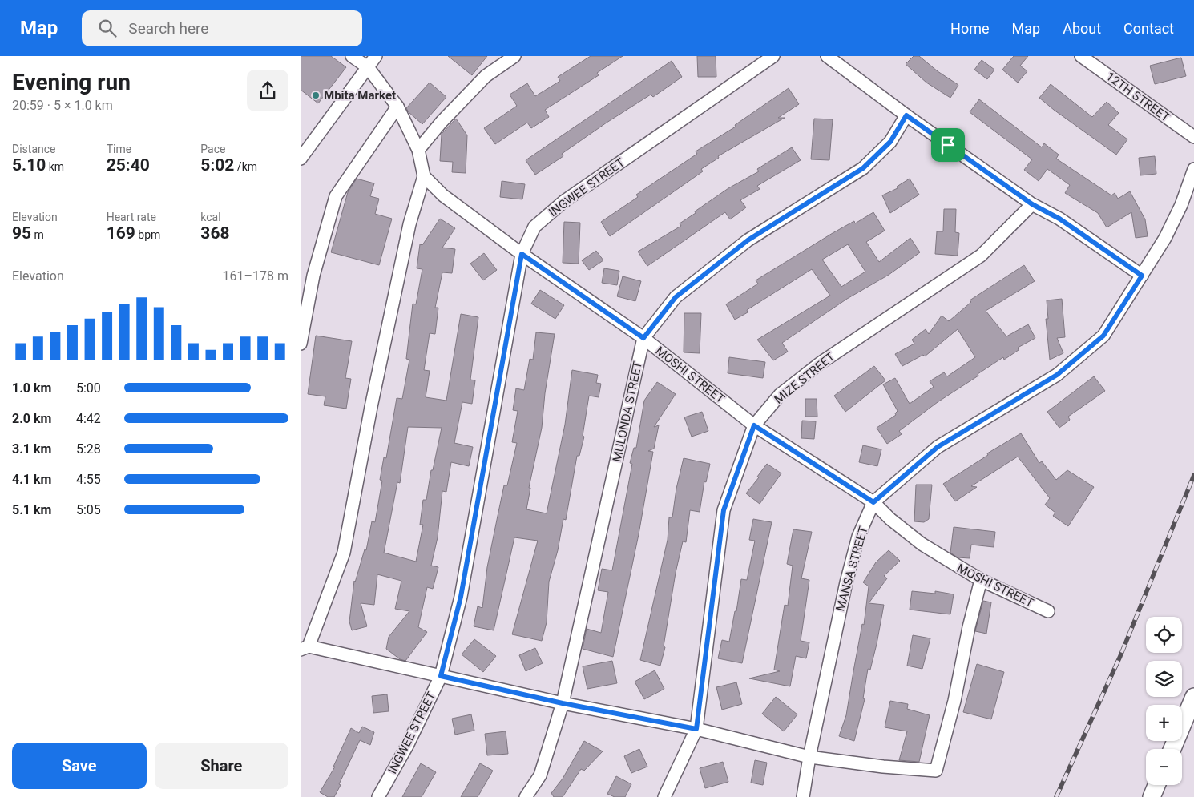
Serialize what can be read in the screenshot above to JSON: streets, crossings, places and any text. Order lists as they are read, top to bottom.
{
  "streets": {
    "street": [
      "12TH STREET",
      "INGWEE STREET",
      "MOSHI STREET",
      "MIZE STREET",
      "MULONDA STREET",
      "MANSA STREET"
    ]
  },
  "crossings": [
    ["INGWEE STREET", "MOSHI STREET"],
    ["MOSHI STREET", "MIZE STREET"],
    ["MOSHI STREET", "MULONDA STREET"],
    ["MOSHI STREET", "MANSA STREET"]
  ],
  "places": ["Mbita Market"],
  "page": {
    "header": "Map",
    "search": "Search here",
    "nav": [
      "Home",
      "Map",
      "About",
      "Contact"
    ],
    "heading": ["Evening run", "20:59 · 5 × 1.0 km"],
    "stats": [
      ["Distance", "5.10 km"],
      ["Time", "25:40"],
      ["Pace", "5:02 /km"],
      ["Elevation", "95 m"],
      ["Heart rate", "169 bpm"],
      ["kcal", "368"]
    ],
    "chart": ["Elevation", "161–178 m"],
    "list": [
      {
        "name": "1.0 km",
        "note": "5:00"
      },
      {
        "name": "2.0 km",
        "note": "4:42"
      },
      {
        "name": "3.1 km",
        "note": "5:28"
      },
      {
        "name": "4.1 km",
        "note": "4:55"
      },
      {
        "name": "5.1 km",
        "note": "5:05"
      }
    ],
    "map_buttons": ["+", "−"],
    "buttons": ["Save", "Share"]
  }
}
